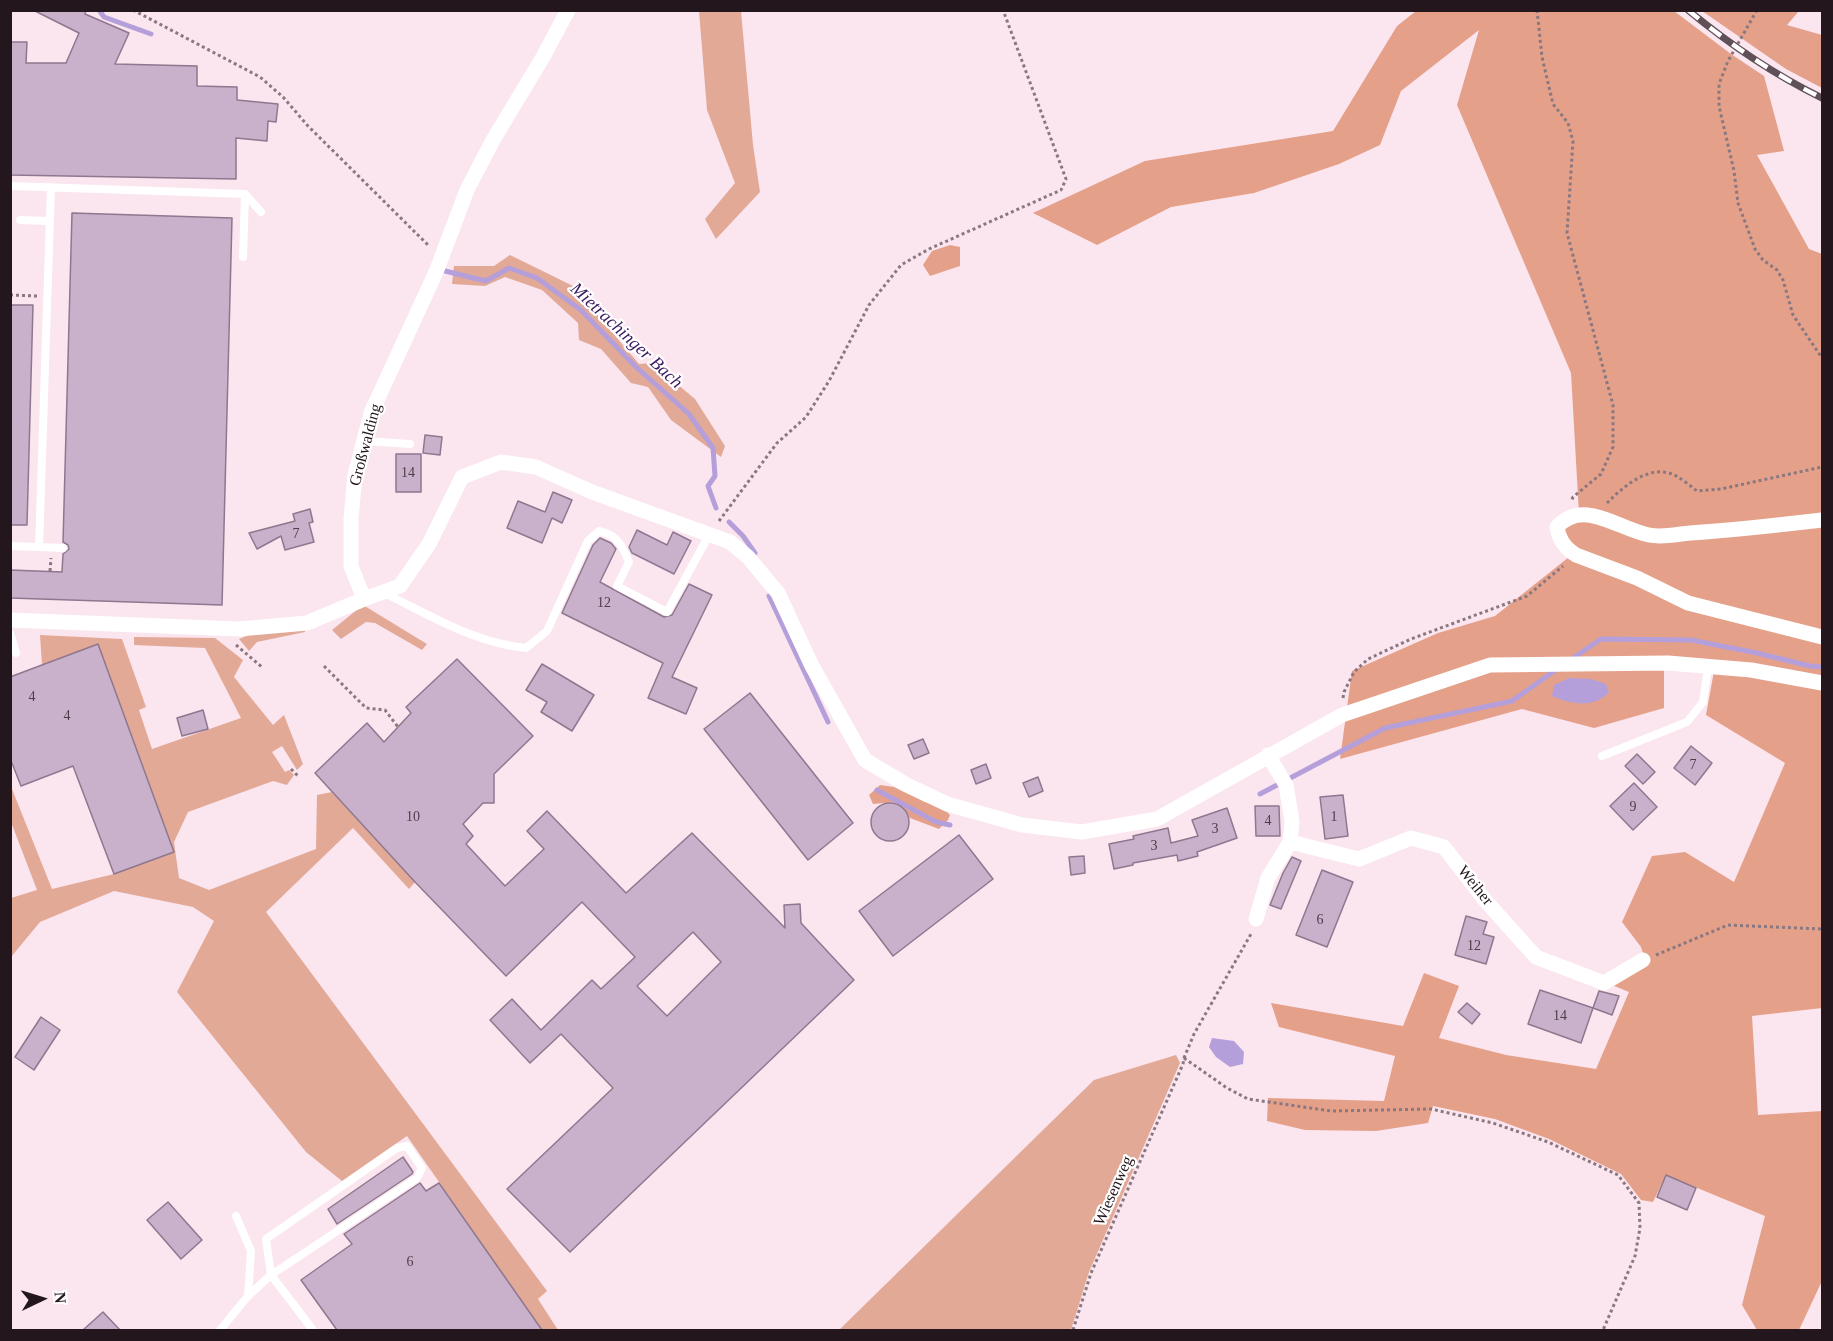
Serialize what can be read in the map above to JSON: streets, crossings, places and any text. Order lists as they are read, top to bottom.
{
  "streets": {
    "street": ["Großwalding", "Weiher"],
    "path": ["Wiesenweg"]
  },
  "water": ["Mietrachinger Bach"],
  "house_numbers": [
    "14",
    "7",
    "12",
    "4",
    "4",
    "7",
    "9",
    "10",
    "1",
    "4",
    "3",
    "3",
    "6",
    "12",
    "14",
    "6"
  ],
  "north": "right"
}
